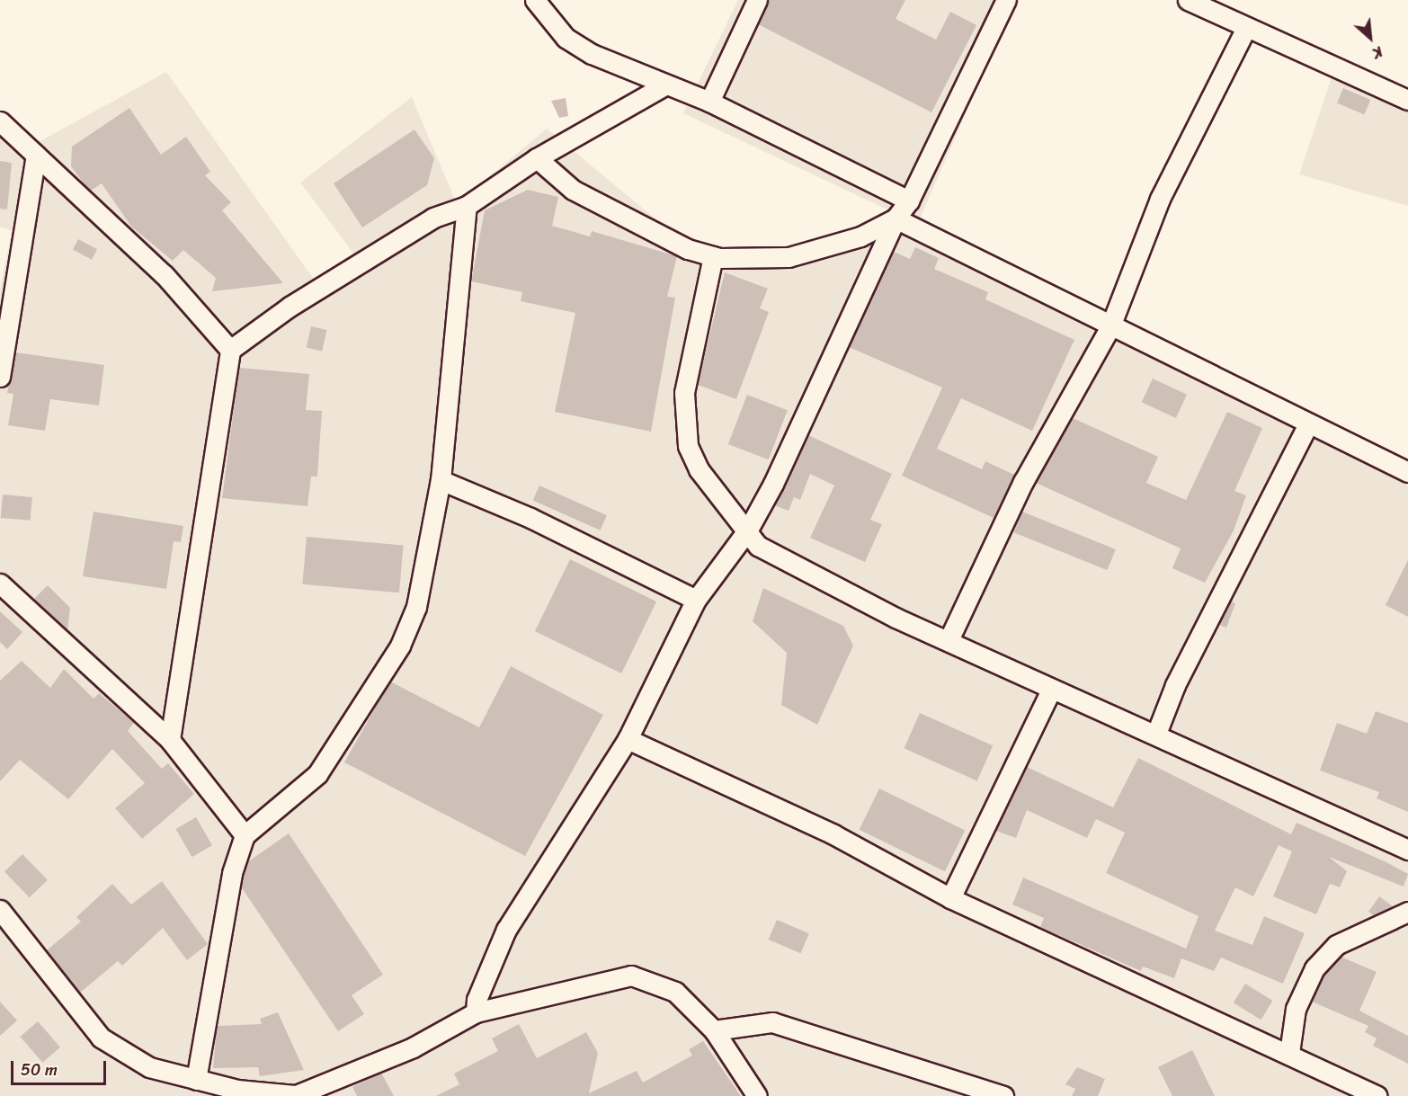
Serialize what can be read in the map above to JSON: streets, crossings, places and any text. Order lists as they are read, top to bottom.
{
  "scale_bar": "50 m",
  "north": "bottom right"
}
